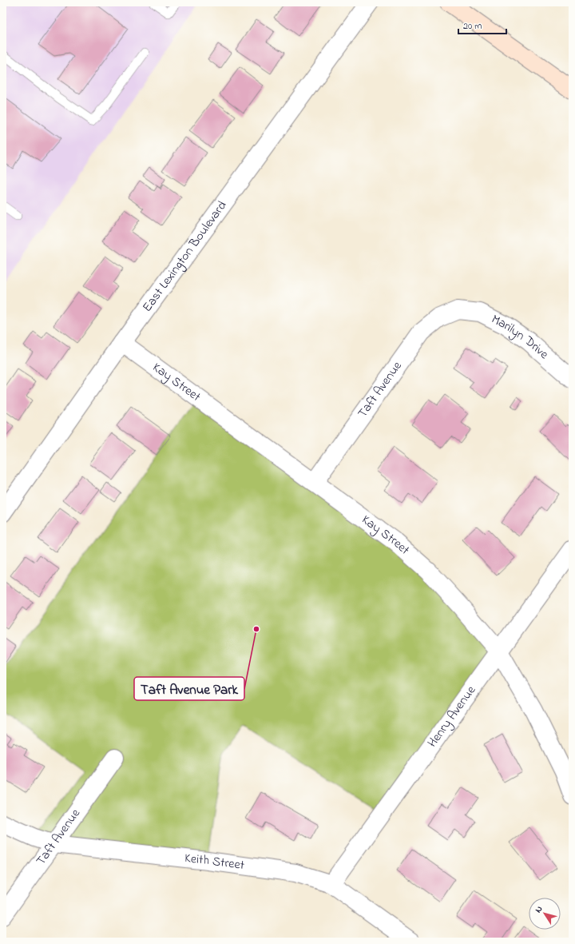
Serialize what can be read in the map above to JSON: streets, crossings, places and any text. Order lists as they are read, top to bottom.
{
  "streets": {
    "street": [
      "East Lexington Boulevard",
      "Marilyn Drive",
      "Kay Street",
      "Taft Avenue",
      "Henry Avenue",
      "Keith Street"
    ]
  },
  "crossings": [
    ["East Lexington Boulevard", "Kay Street"],
    ["Marilyn Drive", "Taft Avenue"],
    ["Kay Street", "Taft Avenue"],
    ["Kay Street", "Henry Avenue"],
    ["Taft Avenue", "Keith Street"],
    ["Henry Avenue", "Keith Street"]
  ],
  "places": ["Taft Avenue Park"],
  "scale_bar": "20 m",
  "north": "top left"
}
